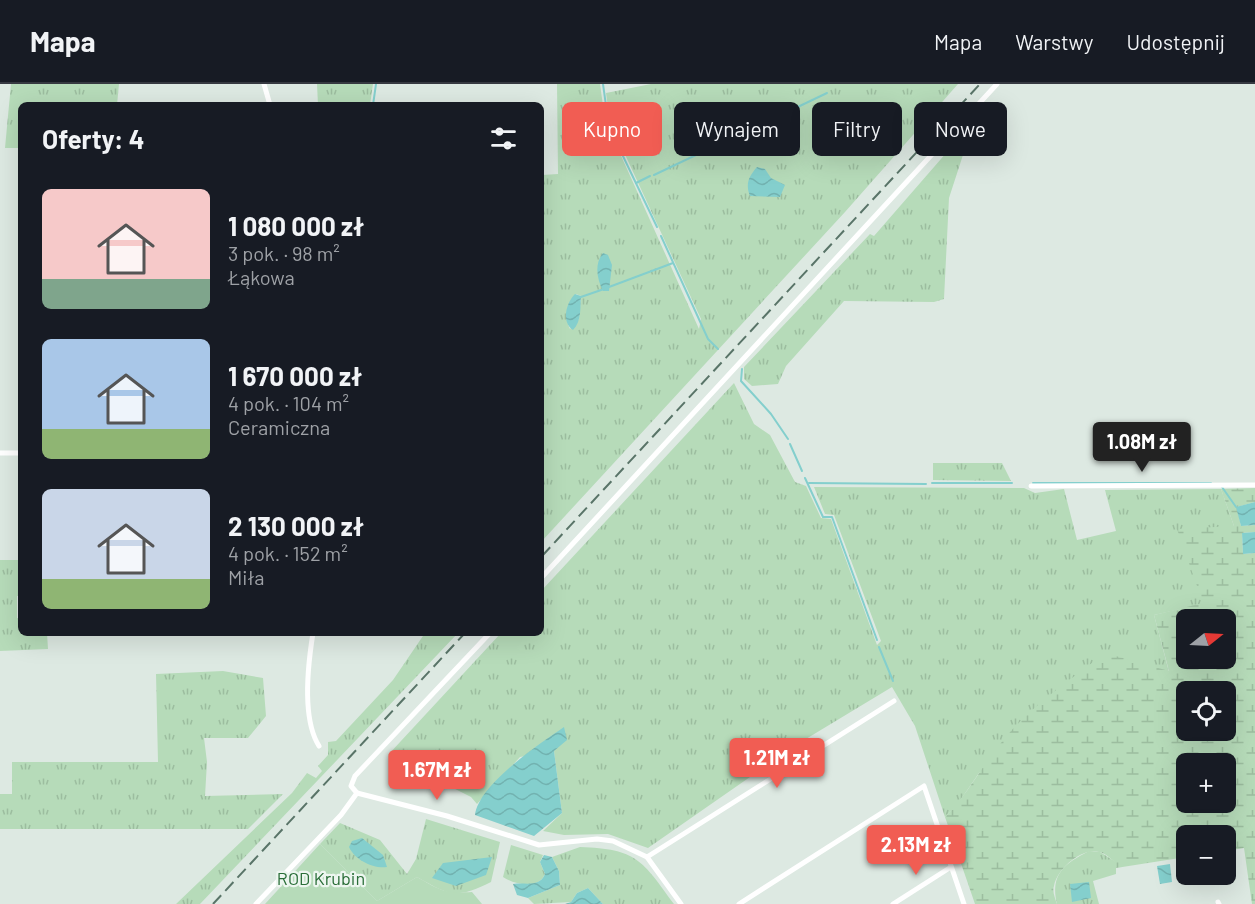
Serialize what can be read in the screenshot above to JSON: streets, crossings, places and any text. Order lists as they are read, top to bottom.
{
  "parks": ["ROD Krubin"],
  "north": "right",
  "page": {
    "header": "Mapa",
    "nav": ["Mapa", "Warstwy", "Udostępnij"],
    "chip": [
      "Kupno",
      "Wynajem",
      "Filtry",
      "Nowe"
    ],
    "heading": "Oferty: 4",
    "list": [
      {
        "name": "1 080 000 zł",
        "note": "3 pok. · 98 m² · Łąkowa"
      },
      {
        "name": "1 670 000 zł",
        "note": "4 pok. · 104 m² · Ceramiczna"
      },
      {
        "name": "2 130 000 zł",
        "note": "4 pok. · 152 m² · Miła"
      }
    ],
    "price": [
      "1.08M zł",
      "1.21M zł",
      "1.67M zł",
      "2.13M zł"
    ],
    "map_buttons": ["+", "−"]
  }
}
